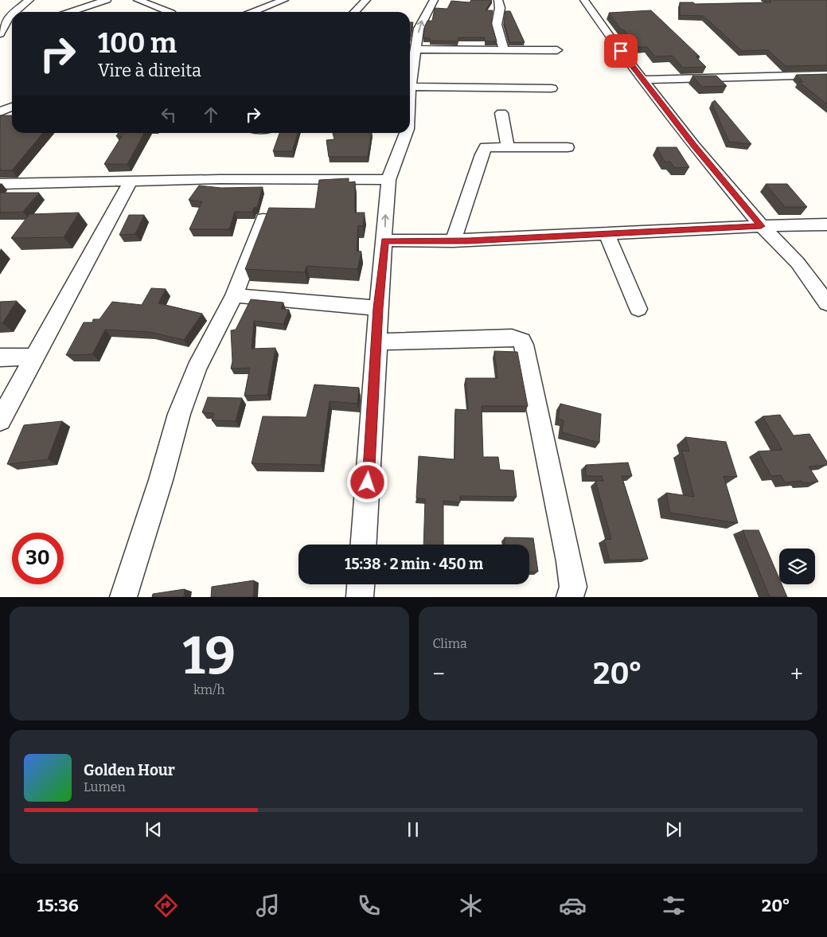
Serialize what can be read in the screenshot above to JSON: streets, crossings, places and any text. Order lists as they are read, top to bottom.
{
  "page": {
    "turn": ["100 m", "Vire à direita"],
    "limit": "30",
    "trip": "15:38 · 2 min · 450 m",
    "tile": [
      ["19", "km/h"],
      "Clima"
    ],
    "heat": ["−", "20°", "+"],
    "song": ["Golden Hour", "Lumen"],
    "tabs": ["15:36", "20°"]
  }
}
